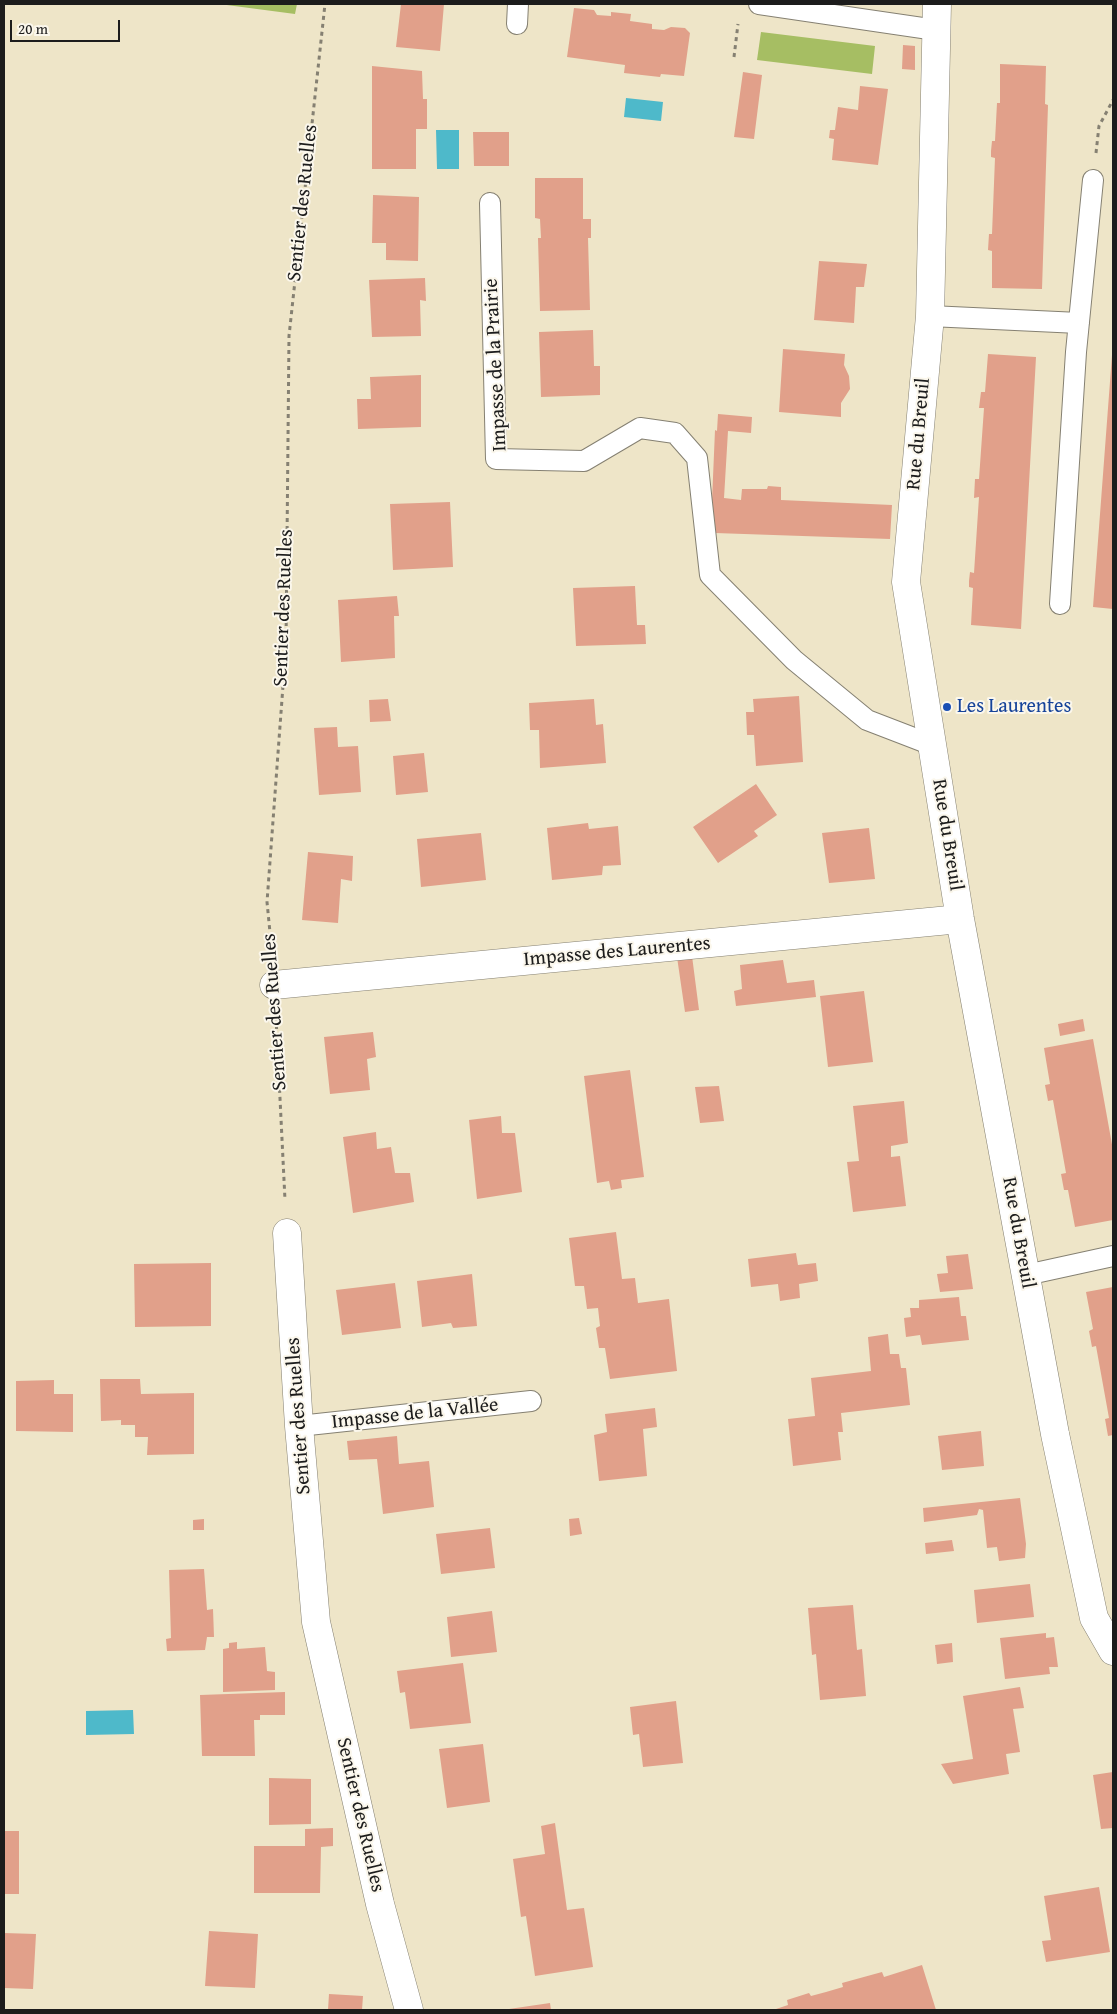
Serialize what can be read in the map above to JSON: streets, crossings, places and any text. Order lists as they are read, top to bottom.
{
  "streets": {
    "street": ["Sentier des Ruelles", "Rue du Breuil", "Impasse des Laurentes"],
    "lane": ["Impasse de la Prairie", "Impasse de la Vallée"]
  },
  "crossings": [
    ["Sentier des Ruelles", "Impasse des Laurentes"],
    ["Sentier des Ruelles", "Impasse de la Vallée"],
    ["Impasse de la Prairie", "Rue du Breuil"],
    ["Rue du Breuil", "Impasse des Laurentes"]
  ],
  "places": ["Les Laurentes"],
  "scale_bar": "20 m"
}
